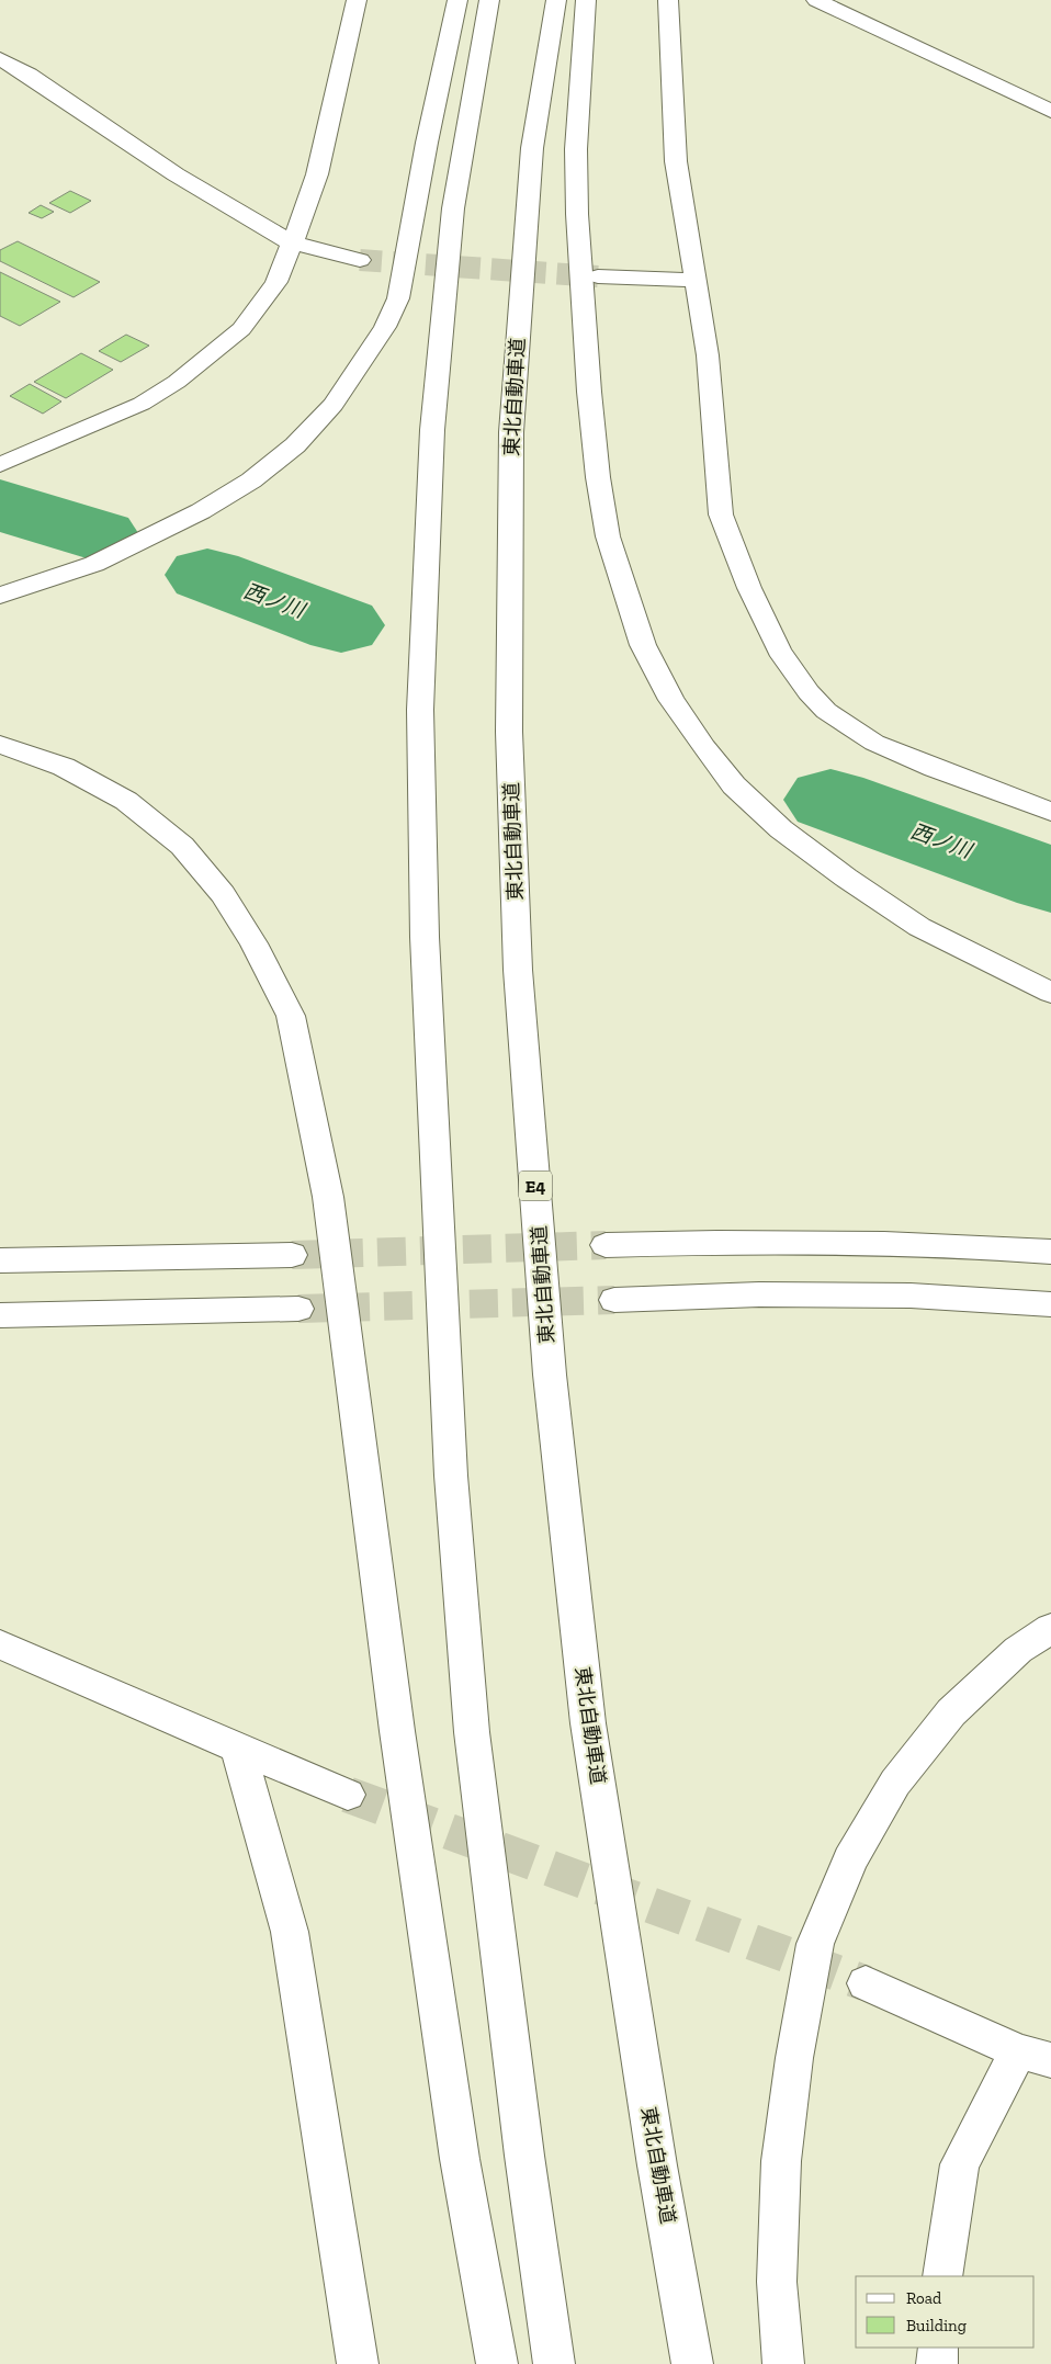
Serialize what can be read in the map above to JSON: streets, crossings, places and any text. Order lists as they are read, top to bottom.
{
  "streets": {
    "main road": ["東北自動車道", "E4"]
  },
  "water": ["西ノ川"],
  "legend": ["Road", "Building"]
}
